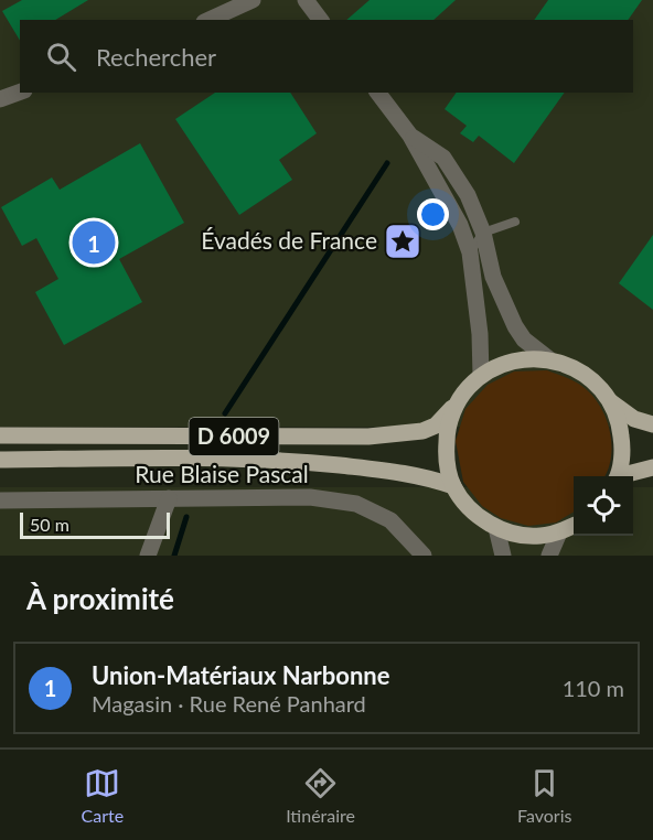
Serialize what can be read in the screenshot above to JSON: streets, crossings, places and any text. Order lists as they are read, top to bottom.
{
  "streets": {
    "main road": ["D 6009"],
    "street": ["Rue Blaise Pascal"]
  },
  "places": {
    "place": ["Évadés de France"]
  },
  "scale_bar": "50 m",
  "page": {
    "search": "Rechercher",
    "pins": "1",
    "scale": "50 m",
    "heading": "À proximité",
    "list": [
      {
        "mark": "1",
        "name": "Union-Matériaux Narbonne",
        "note": "Magasin · Rue René Panhard",
        "value": "110 m"
      }
    ],
    "nav": ["Carte", "Itinéraire", "Favoris"]
  }
}
